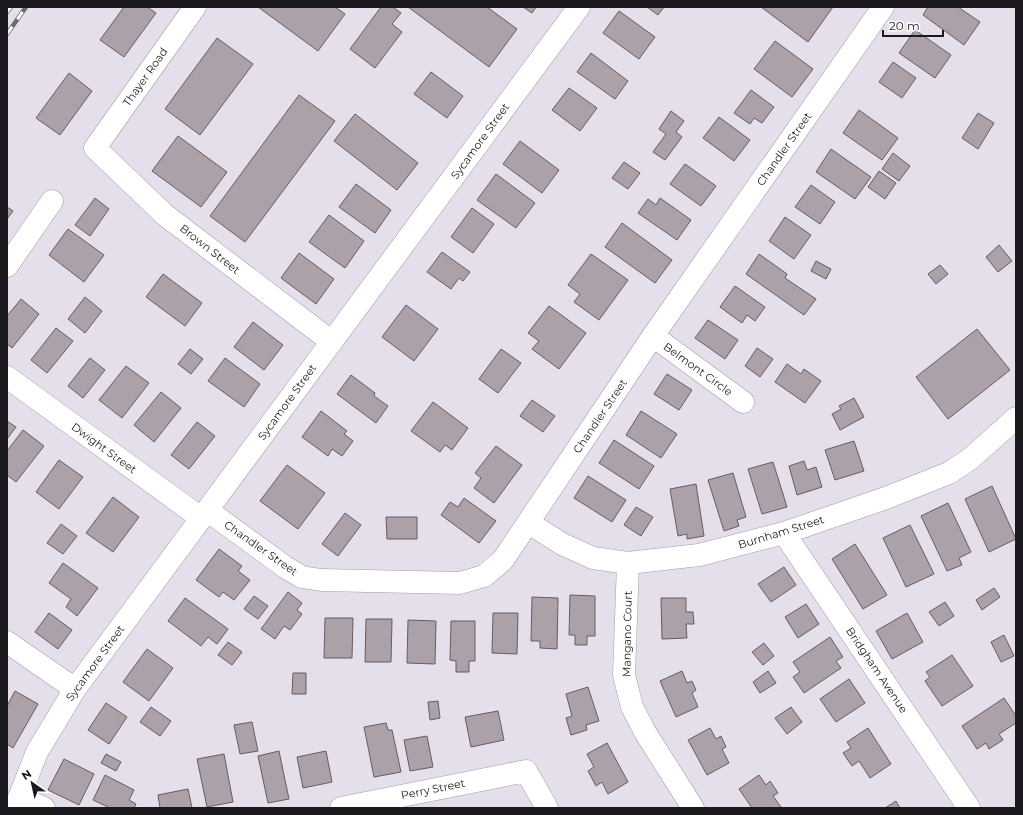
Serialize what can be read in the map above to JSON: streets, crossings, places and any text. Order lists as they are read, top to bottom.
{
  "streets": {
    "street": [
      "Thayer Road",
      "Sycamore Street",
      "Chandler Street",
      "Brown Street",
      "Belmont Circle",
      "Dwight Street",
      "Burnham Street",
      "Mangano Court",
      "Bridgham Avenue",
      "Perry Street"
    ]
  },
  "crossings": [
    ["Thayer Road", "Brown Street"],
    ["Sycamore Street", "Chandler Street"],
    ["Sycamore Street", "Brown Street"],
    ["Sycamore Street", "Dwight Street"],
    ["Chandler Street", "Belmont Circle"],
    ["Chandler Street", "Dwight Street"],
    ["Chandler Street", "Burnham Street"],
    ["Burnham Street", "Mangano Court"],
    ["Burnham Street", "Bridgham Avenue"]
  ],
  "scale_bar": "20 m",
  "north": "top left"
}
